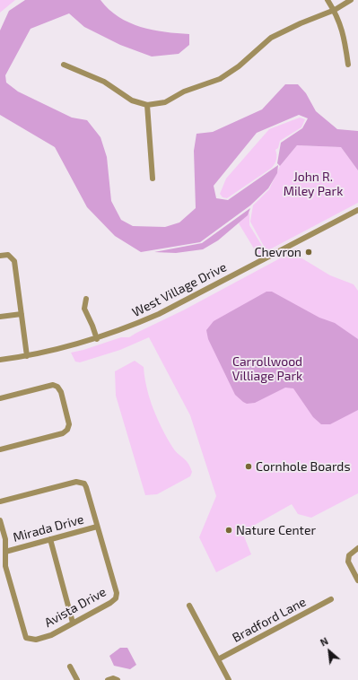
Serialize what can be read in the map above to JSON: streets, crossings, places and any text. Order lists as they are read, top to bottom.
{
  "streets": {
    "street": [
      "West Village Drive",
      "Mirada Drive",
      "Avista Drive",
      "Bradford Lane"
    ]
  },
  "crossings": [
    ["Mirada Drive", "Avista Drive"]
  ],
  "parks": ["John R. Miley Park", "Carrollwood Villiage Park"],
  "places": ["Chevron", "Cornhole Boards", "Nature Center"],
  "north": "top left"
}
